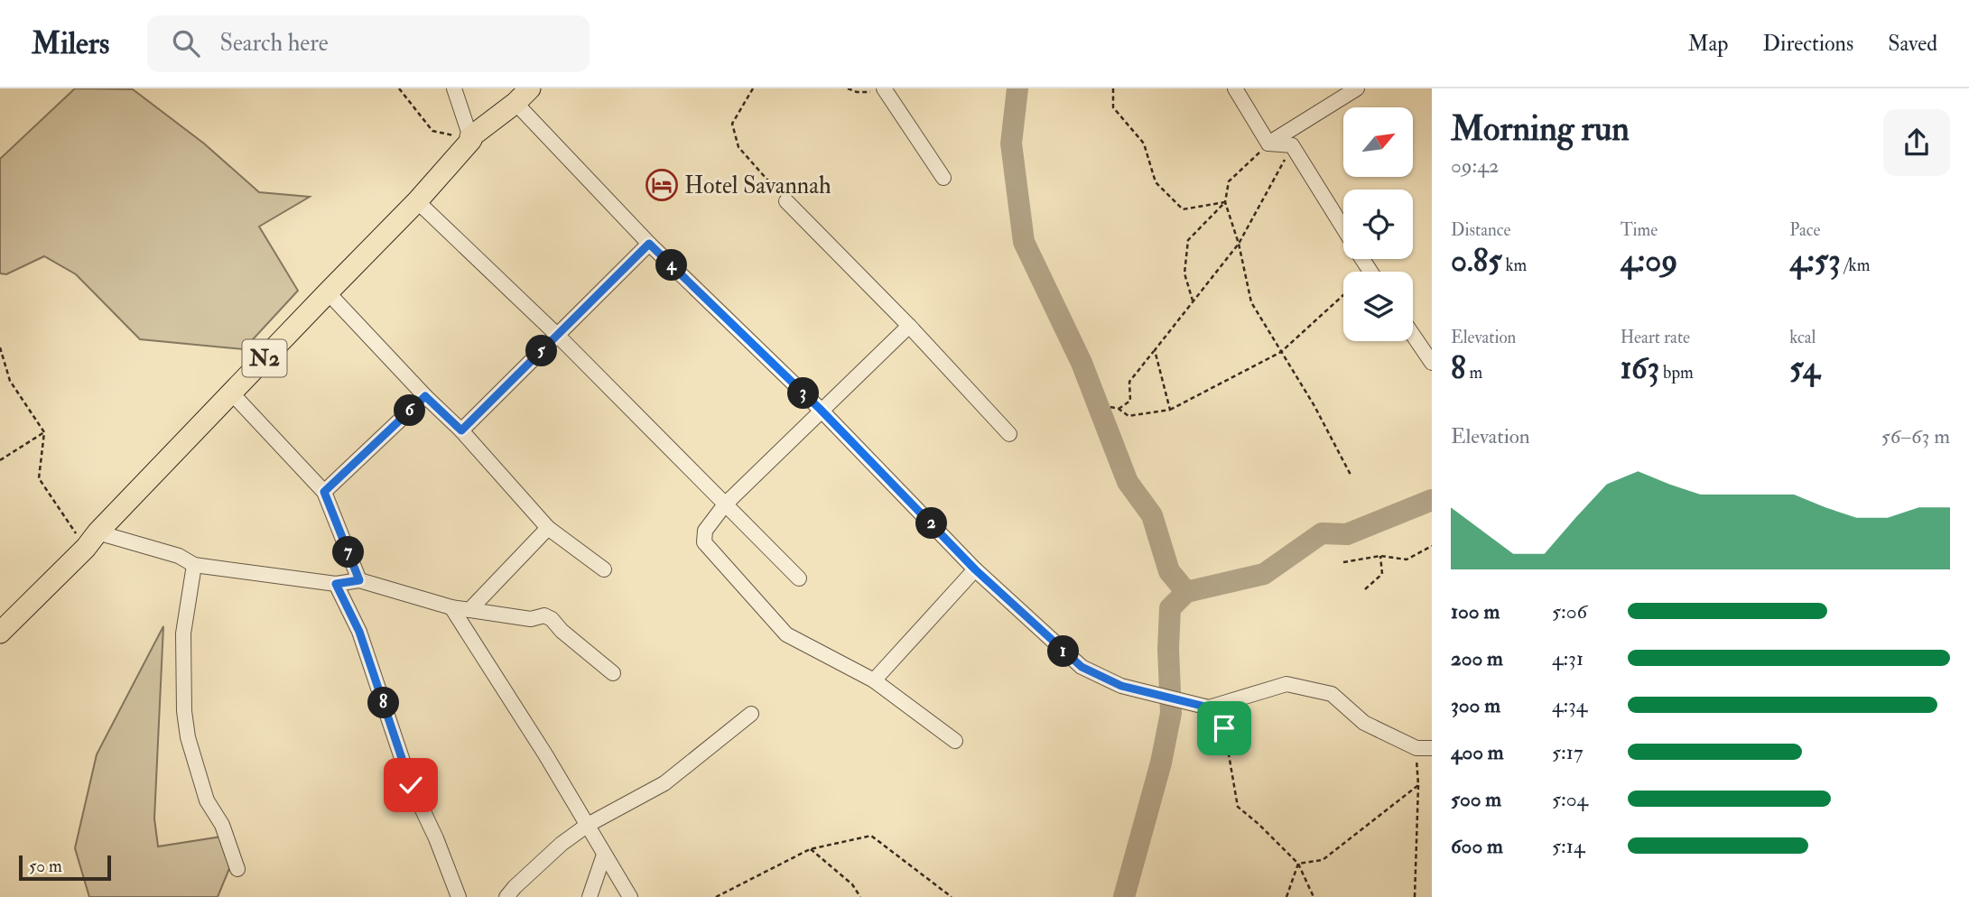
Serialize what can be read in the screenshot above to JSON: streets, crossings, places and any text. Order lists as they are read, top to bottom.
{
  "streets": {
    "highway": ["N2"]
  },
  "places": {
    "hotel": ["Hotel Savannah"]
  },
  "scale_bar": "50 m",
  "north": "top right",
  "page": {
    "header": "Milers",
    "search": "Search here",
    "nav": ["Map", "Directions", "Saved"],
    "heading": ["Morning run", "09:42"],
    "stats": [
      ["Distance", "0.85 km"],
      ["Time", "4:09"],
      ["Pace", "4:53 /km"],
      ["Elevation", "8 m"],
      ["Heart rate", "163 bpm"],
      ["kcal", "54"]
    ],
    "pins": [
      "4",
      "5",
      "3",
      "6",
      "2",
      "7",
      "1",
      "8"
    ],
    "chart": ["Elevation", "56–63 m"],
    "list": [
      {
        "name": "100 m",
        "note": "5:06"
      },
      {
        "name": "200 m",
        "note": "4:31"
      },
      {
        "name": "300 m",
        "note": "4:34"
      },
      {
        "name": "400 m",
        "note": "5:17"
      },
      {
        "name": "500 m",
        "note": "5:04"
      },
      {
        "name": "600 m",
        "note": "5:14"
      }
    ],
    "scale": "50 m"
  }
}
